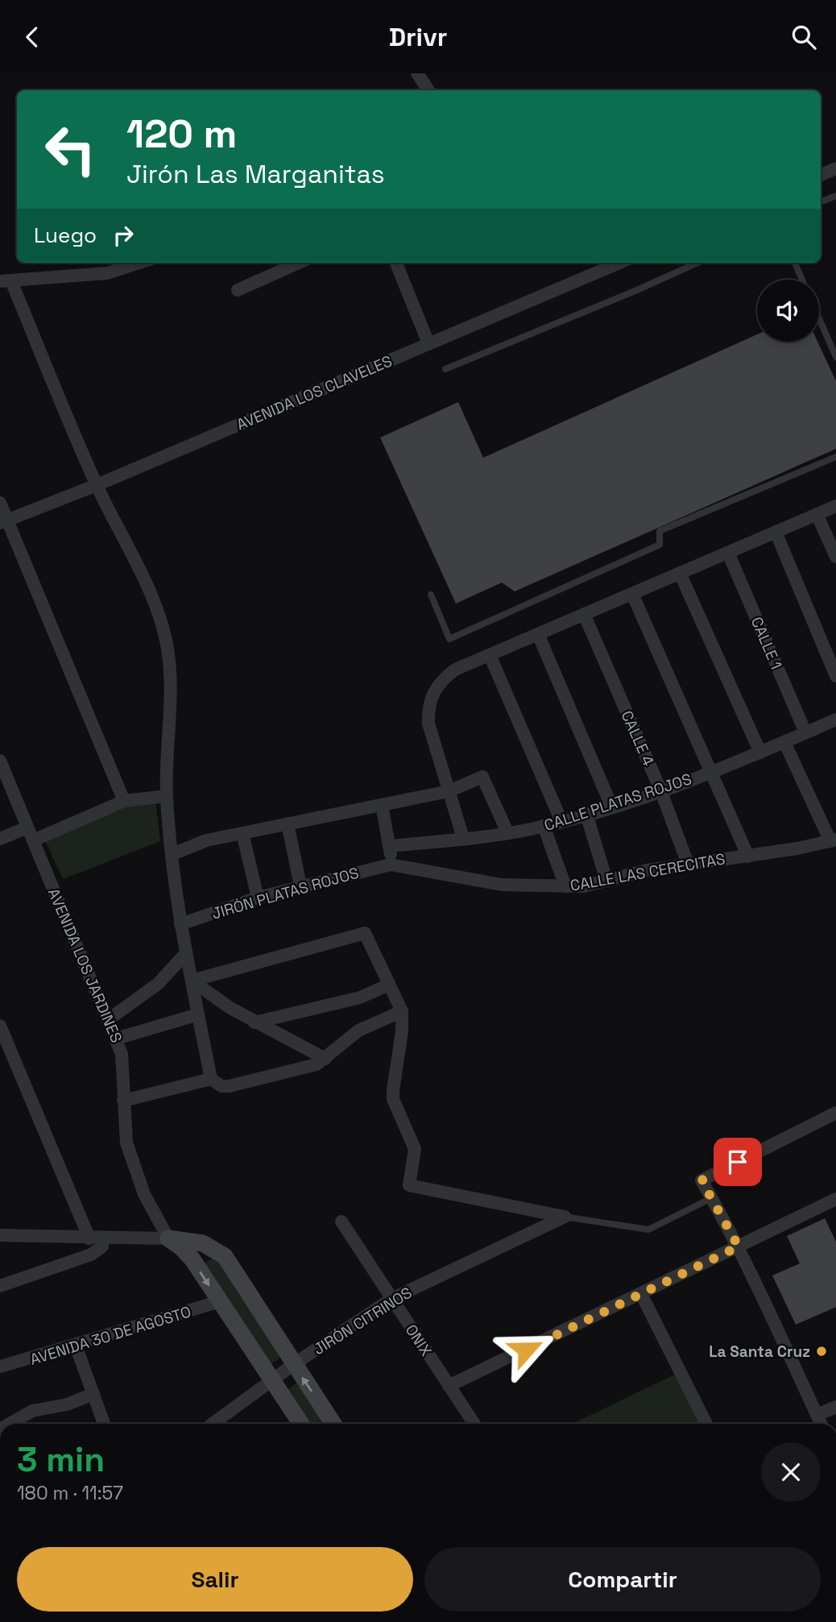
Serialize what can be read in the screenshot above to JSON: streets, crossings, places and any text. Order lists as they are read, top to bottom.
{
  "streets": {
    "street": [
      "AVENIDA LOS CLAVELES",
      "CALLE 1",
      "CALLE 4",
      "CALLE PLATAS ROJOS",
      "CALLE LAS CERECITAS",
      "JIRÓN PLATAS ROJOS",
      "AVENIDA LOS JARDINES",
      "JIRÓN CITRINOS",
      "AVENIDA 30 DE AGOSTO",
      "ONIX"
    ]
  },
  "crossings": [
    ["CALLE 1", "CALLE PLATAS ROJOS"],
    ["CALLE 4", "CALLE PLATAS ROJOS"],
    ["CALLE 4", "CALLE LAS CERECITAS"],
    ["CALLE LAS CERECITAS", "JIRÓN PLATAS ROJOS"],
    ["JIRÓN CITRINOS", "ONIX"]
  ],
  "places": ["La Santa Cruz"],
  "page": {
    "header": "Drivr",
    "turn": ["120 m", "Jirón Las Marganitas"],
    "then": "Luego",
    "heading": ["3 min", "180 m · 11:57"],
    "buttons": ["Salir", "Compartir"]
  }
}
